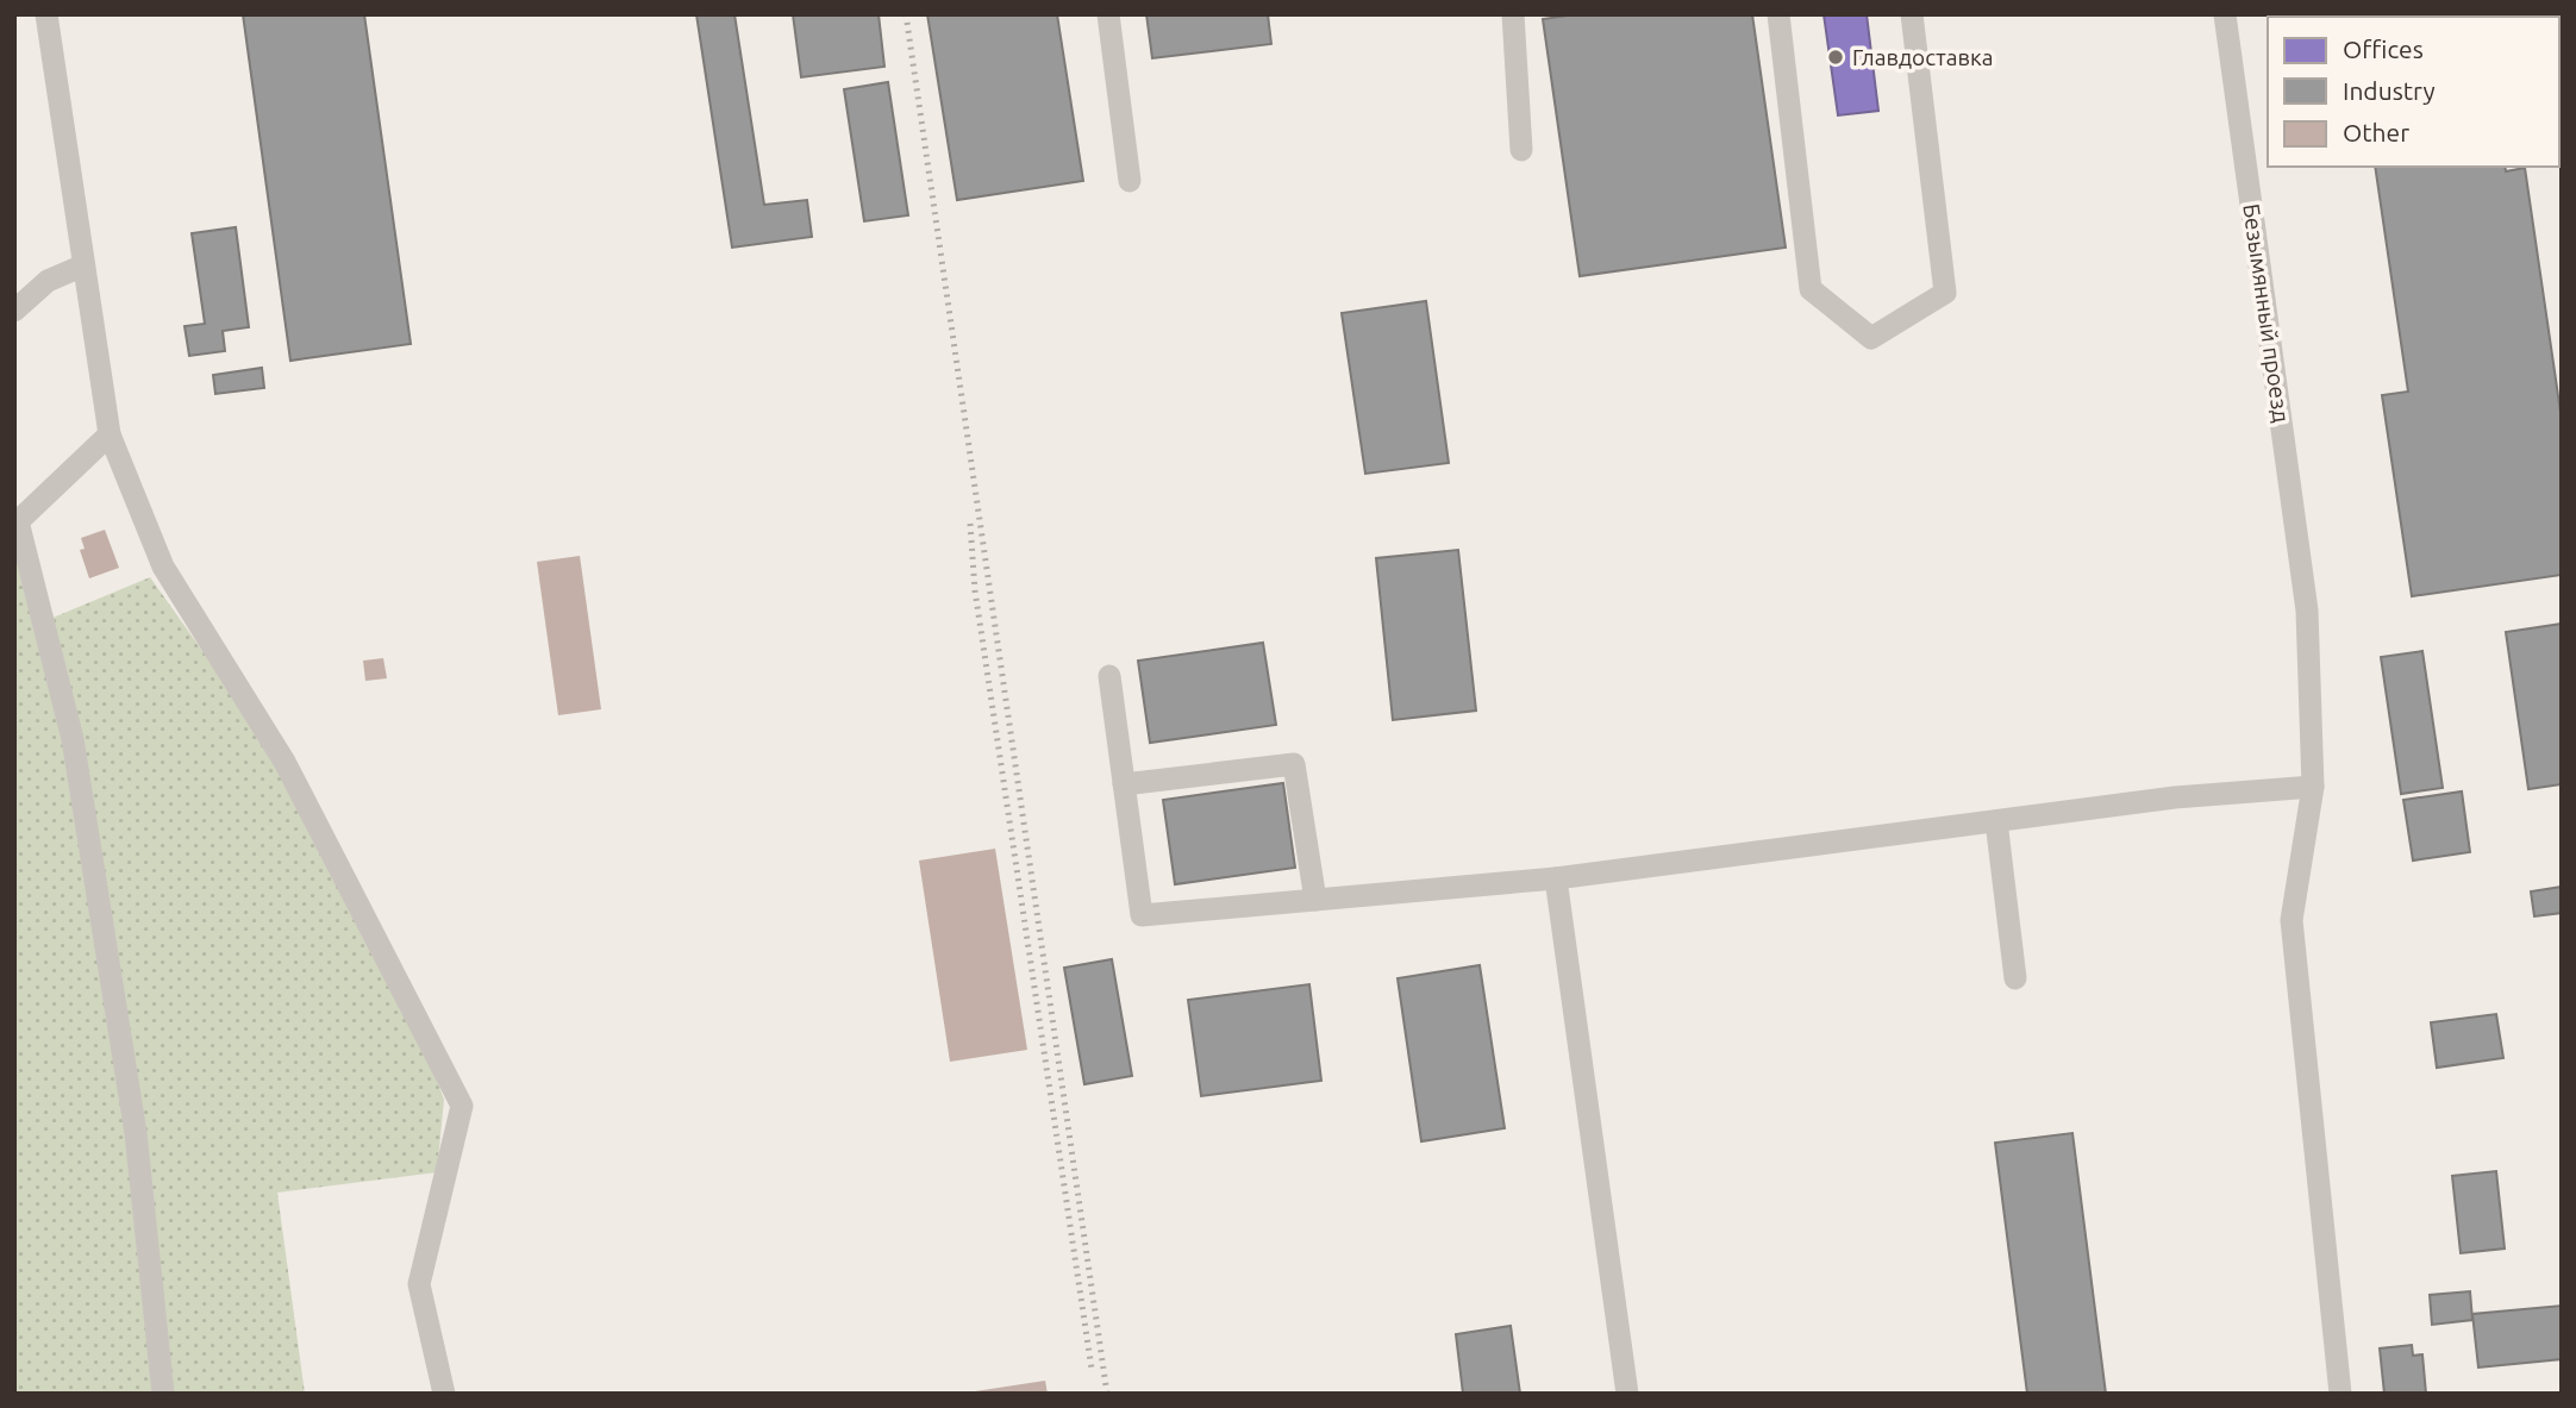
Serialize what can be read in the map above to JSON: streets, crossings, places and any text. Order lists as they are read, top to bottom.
{
  "streets": {
    "street": ["Безымянный проезд"]
  },
  "places": ["Главдоставка"],
  "legend": ["Offices", "Industry", "Other"]
}
